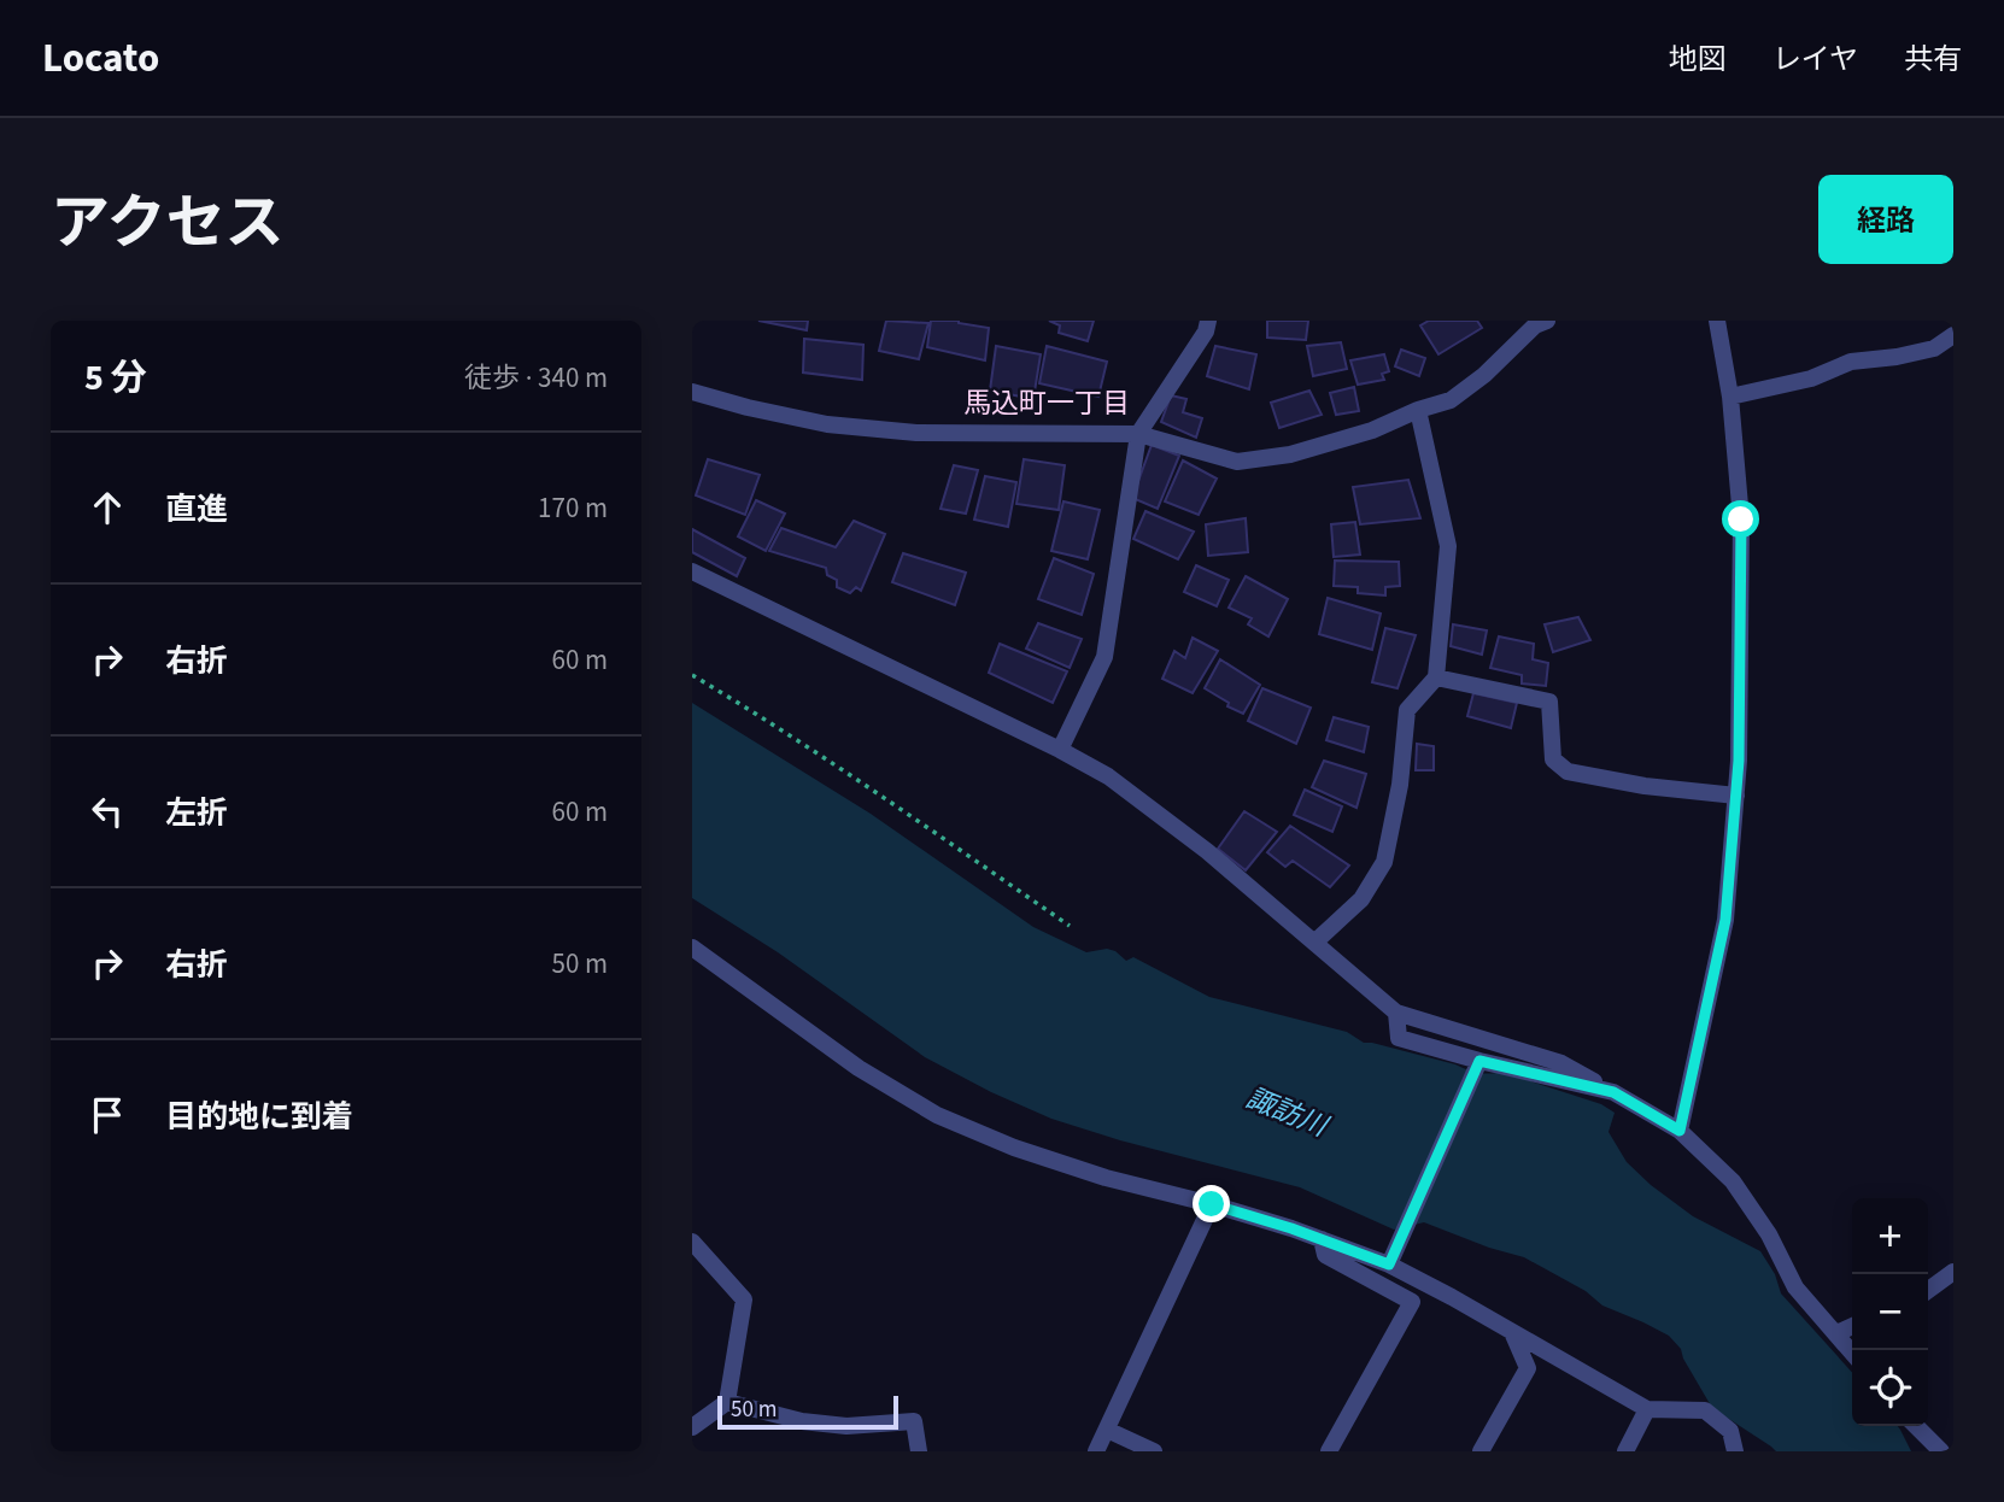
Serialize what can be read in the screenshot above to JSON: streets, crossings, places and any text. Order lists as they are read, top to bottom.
{
  "districts": ["馬込町一丁目"],
  "water": ["諏訪川"],
  "scale_bar": "50 m",
  "page": {
    "header": "Locato",
    "nav": ["地図", "レイヤ", "共有"],
    "title": "アクセス",
    "buttons": "経路",
    "heading": ["5 分", "徒歩 · 340 m"],
    "list": [
      ["直進", "170 m"],
      ["右折", "60 m"],
      ["左折", "60 m"],
      ["右折", "50 m"],
      "目的地に到着"
    ],
    "map_buttons": ["+", "−"],
    "scale": "50 m"
  }
}
